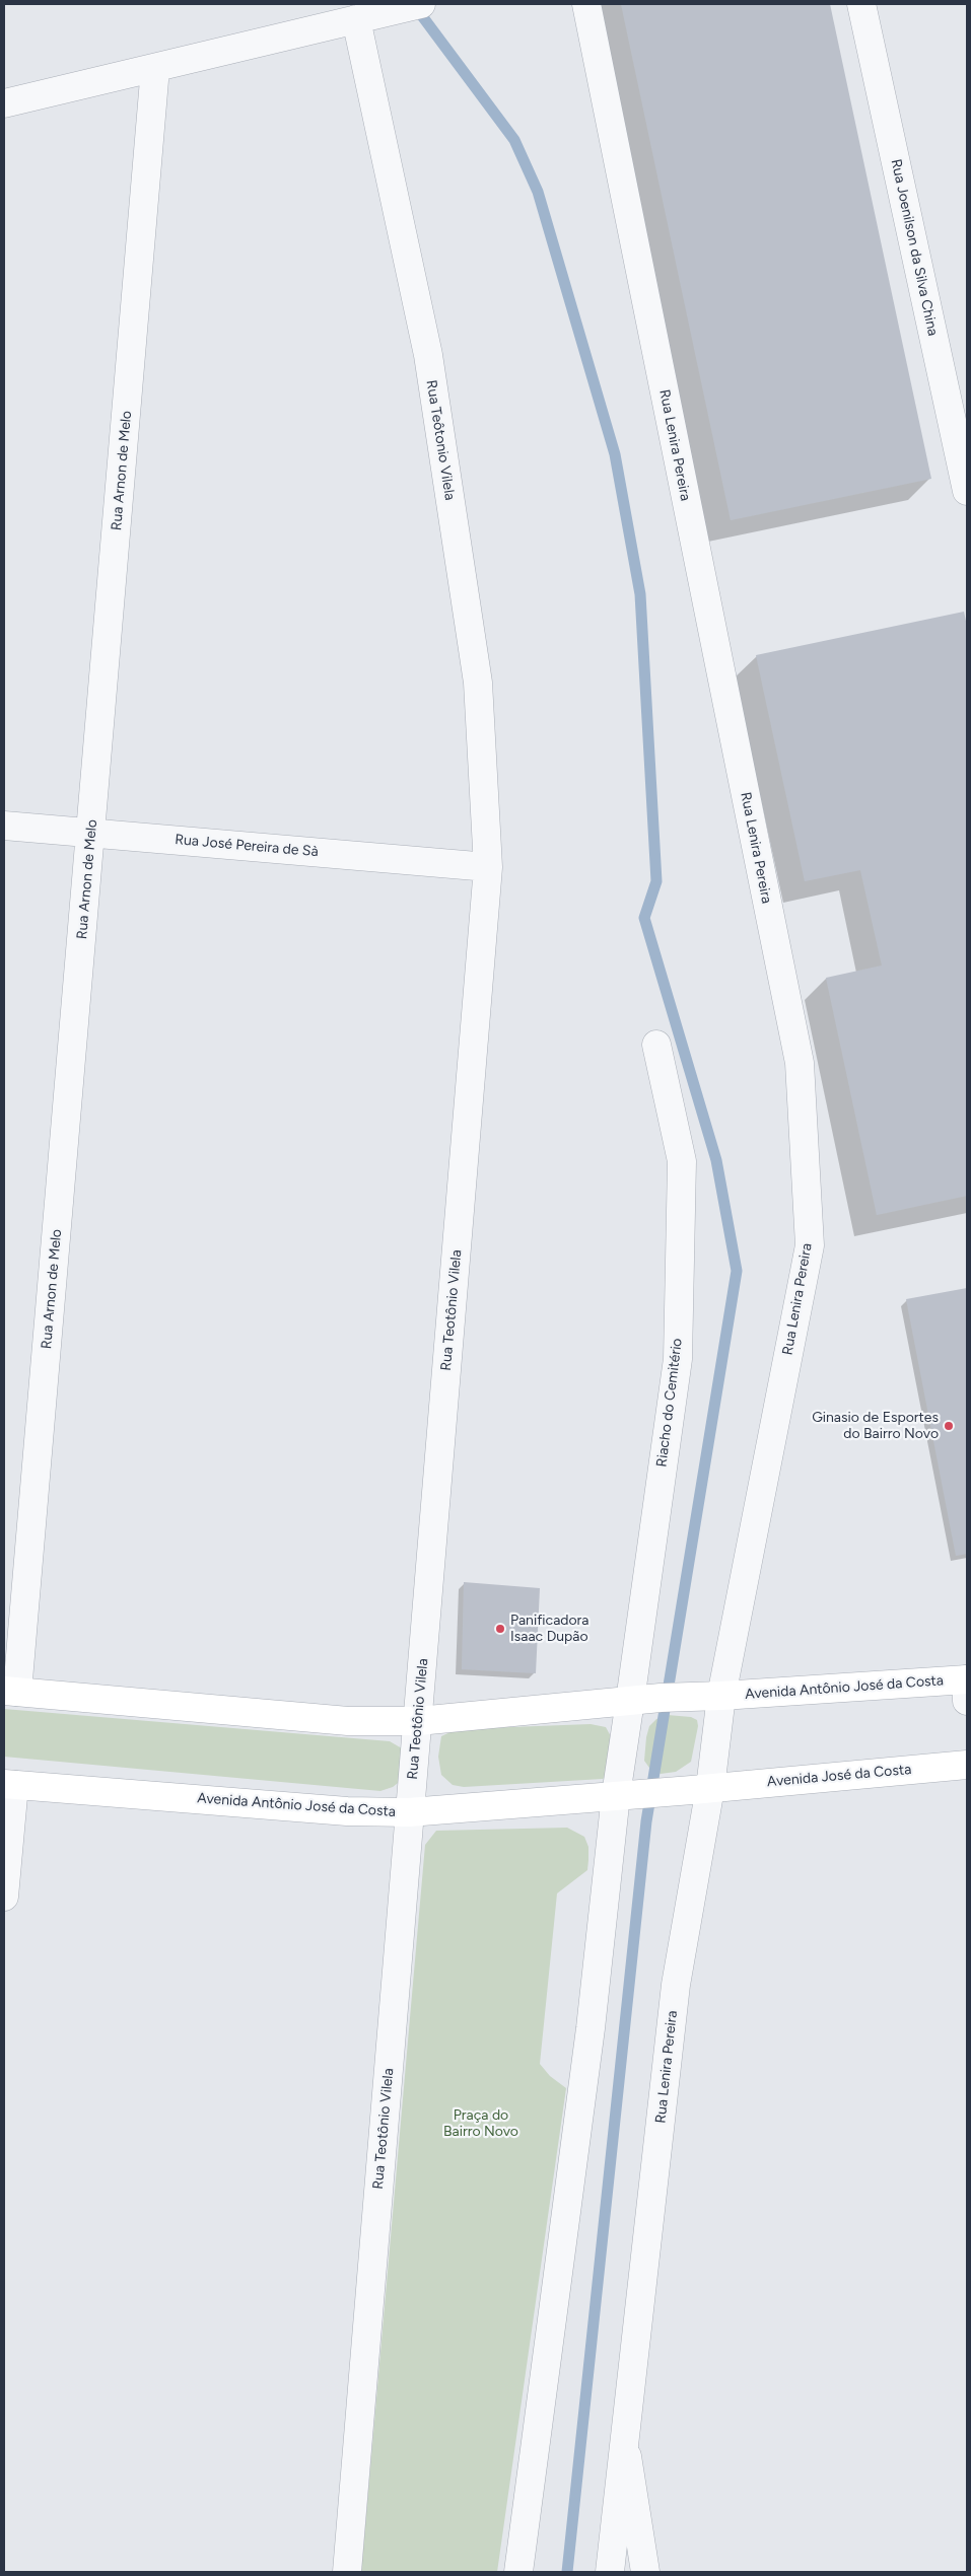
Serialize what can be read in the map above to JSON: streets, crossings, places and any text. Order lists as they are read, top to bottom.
{
  "streets": {
    "main road": ["Avenida Antônio José da Costa", "Avenida José da Costa"],
    "street": [
      "Rua Joenilson da Silva China",
      "Rua Teôtonio Vilela",
      "Rua Lenira Pereira",
      "Rua Arnon de Melo",
      "Rua José Pereira de Sà",
      "Rua Teotônio Vilela",
      "Riacho do Cemitério"
    ]
  },
  "crossings": [
    ["Rua Teôtonio Vilela", "Rua José Pereira de Sà"],
    ["Rua Teôtonio Vilela", "Rua Teotônio Vilela"],
    ["Rua Lenira Pereira", "Avenida Antônio José da Costa"],
    ["Rua Lenira Pereira", "Avenida José da Costa"],
    ["Rua Arnon de Melo", "Rua José Pereira de Sà"],
    ["Rua Arnon de Melo", "Avenida Antônio José da Costa"],
    ["Rua José Pereira de Sà", "Rua Teotônio Vilela"],
    ["Rua Teotônio Vilela", "Avenida Antônio José da Costa"],
    ["Riacho do Cemitério", "Avenida Antônio José da Costa"],
    ["Avenida Antônio José da Costa", "Avenida José da Costa"]
  ],
  "parks": ["Praça do Bairro Novo"],
  "places": ["Ginasio de Esportes do Bairro Novo", "Panificadora Isaac Dupão"]
}
